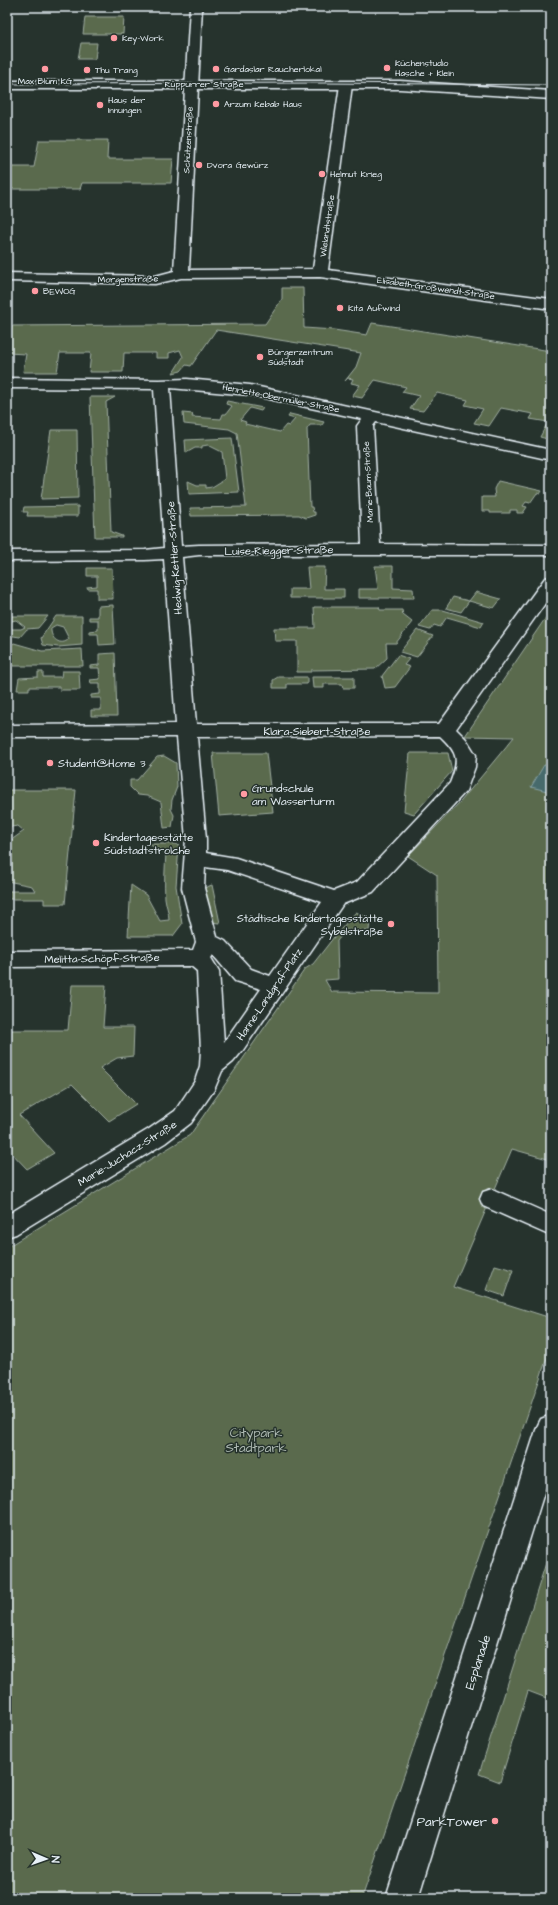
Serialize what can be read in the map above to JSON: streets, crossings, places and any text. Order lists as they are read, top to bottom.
{
  "streets": {
    "street": [
      "Rüppurrer Straße",
      "Schützenstraße",
      "Wielandtstraße",
      "Morgenstraße",
      "Elisabeth-Großwendt-Straße",
      "Henriette-Obermüller-Straße",
      "Marie-Baum-Straße",
      "Luise-Riegger-Straße",
      "Hedwig-Kettler-Straße",
      "Klara-Siebert-Straße",
      "Melitta-Schöpf-Straße",
      "Hanne-Landgraf-Platz",
      "Marie-Juchacz-Straße",
      "Esplanade"
    ]
  },
  "crossings": [
    ["Rüppurrer Straße", "Schützenstraße"],
    ["Rüppurrer Straße", "Wielandtstraße"],
    ["Schützenstraße", "Morgenstraße"],
    ["Wielandtstraße", "Morgenstraße"],
    ["Wielandtstraße", "Elisabeth-Großwendt-Straße"],
    ["Morgenstraße", "Elisabeth-Großwendt-Straße"],
    ["Henriette-Obermüller-Straße", "Marie-Baum-Straße"],
    ["Henriette-Obermüller-Straße", "Hedwig-Kettler-Straße"],
    ["Marie-Baum-Straße", "Luise-Riegger-Straße"],
    ["Luise-Riegger-Straße", "Hedwig-Kettler-Straße"],
    ["Hedwig-Kettler-Straße", "Klara-Siebert-Straße"],
    ["Melitta-Schöpf-Straße", "Marie-Juchacz-Straße"],
    ["Hanne-Landgraf-Platz", "Marie-Juchacz-Straße"]
  ],
  "parks": ["Citypark Stadtpark"],
  "places": [
    "Key-Work",
    "Küchenstudio Hasche + Klein",
    "Max Blum KG",
    "Gardaslar Raucherlokal",
    "Thu Trang",
    "Arzum Kebab Haus",
    "Haus der Innungen",
    "Dvora Gewürz",
    "Helmut Krieg",
    "BEWOG",
    "Kita Aufwind",
    "Bürgerzentrum Südstadt",
    "Student@Home 3",
    "Grundschule am Wasserturm",
    "Kindertagesstätte Südstadtstrolche",
    "Städtische Kindertagesstätte Sybelstraße",
    "ParkTower"
  ],
  "north": "right"
}
